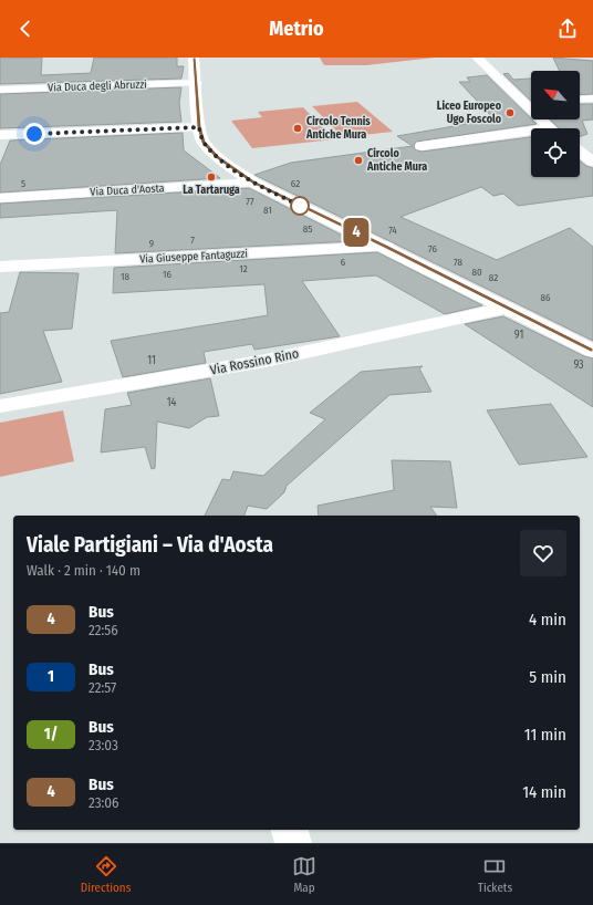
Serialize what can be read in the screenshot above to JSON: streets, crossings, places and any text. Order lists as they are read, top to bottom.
{
  "streets": {
    "street": [
      "Via Duca degli Abruzzi",
      "Via Duca d'Aosta",
      "Via Giuseppe Fantaguzzi",
      "Via Rossino Rino"
    ]
  },
  "places": [
    "Liceo Europeo Ugo Foscolo",
    "Circolo Tennis Antiche Mura",
    "Circolo Antiche Mura",
    "La Tartaruga"
  ],
  "lines": ["bus line 4"],
  "house_numbers": [
    "5",
    "62",
    "77",
    "81",
    "85",
    "74",
    "7",
    "9",
    "76",
    "6",
    "78",
    "12",
    "80",
    "16",
    "18",
    "82",
    "86",
    "91",
    "11",
    "93",
    "14"
  ],
  "north": "top left",
  "page": {
    "header": "Metrio",
    "on_map": "4",
    "heading": ["Viale Partigiani – Via d'Aosta", "Walk · 2 min · 140 m"],
    "list": [
      {
        "mark": "4",
        "name": "Bus",
        "note": "22:56",
        "value": "4 min"
      },
      {
        "mark": "1",
        "name": "Bus",
        "note": "22:57",
        "value": "5 min"
      },
      {
        "mark": "1/",
        "name": "Bus",
        "note": "23:03",
        "value": "11 min"
      },
      {
        "mark": "4",
        "name": "Bus",
        "note": "23:06",
        "value": "14 min"
      }
    ],
    "tabs": ["Directions", "Map", "Tickets"]
  }
}
